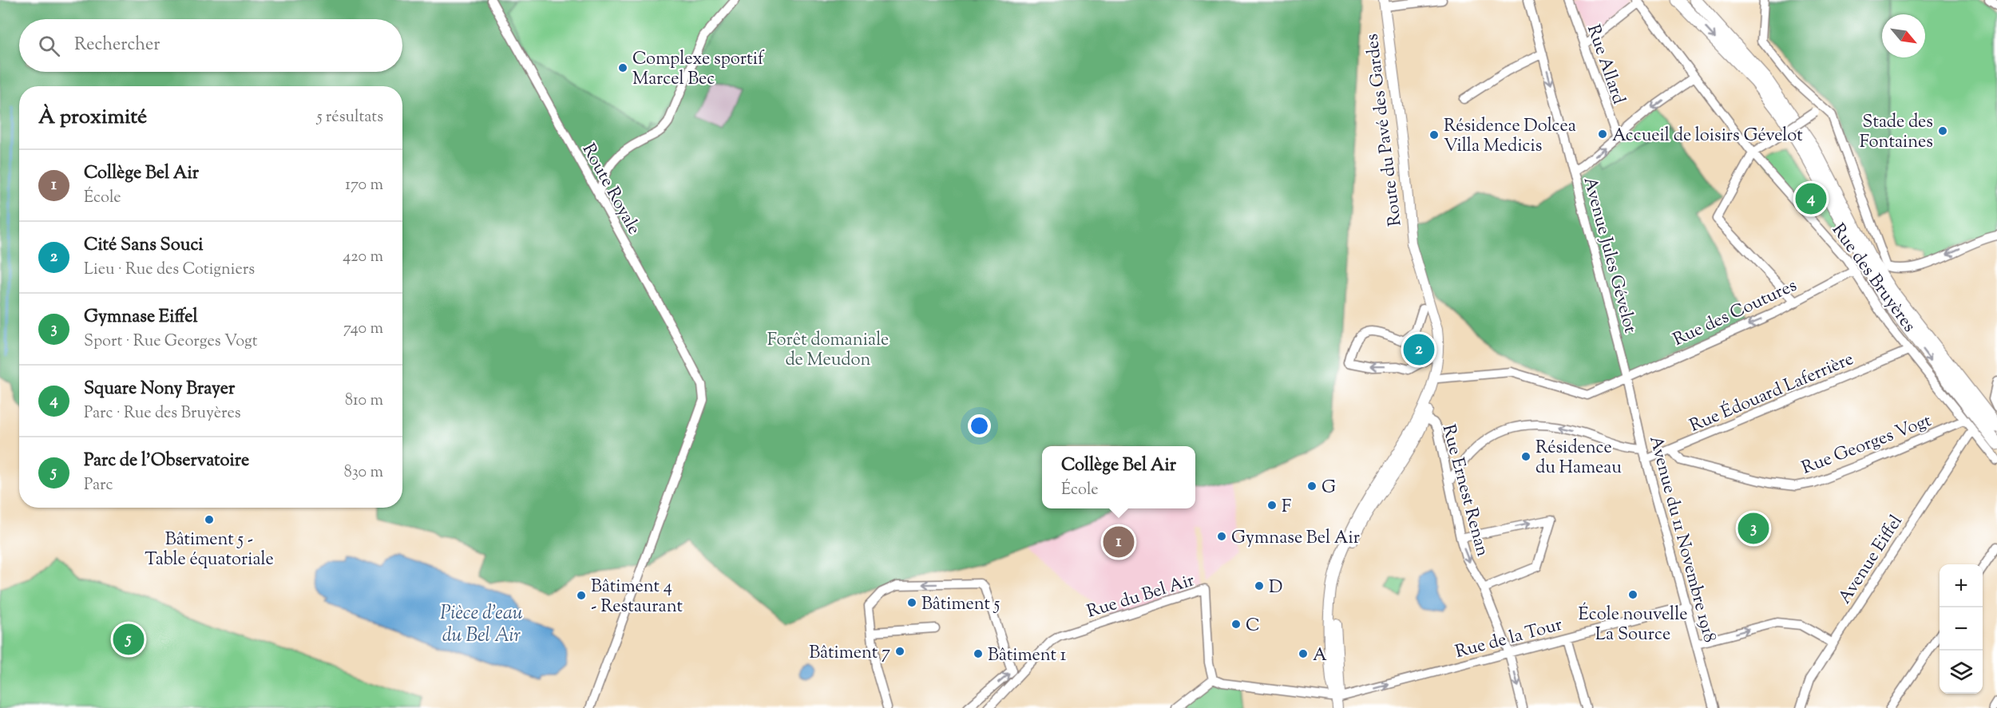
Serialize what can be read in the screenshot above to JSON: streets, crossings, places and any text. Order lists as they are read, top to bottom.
{
  "streets": {
    "main road": ["Route du Pavé des Gardes"],
    "street": [
      "Rue Allard",
      "Route Royale",
      "Avenue Jules Gévelot",
      "Rue des Bruyères",
      "Rue des Coutures",
      "Rue Édouard Laferrière",
      "Rue Georges Vogt",
      "Rue Ernest Renan",
      "Avenue du 11 Novembre 1918",
      "Avenue Eiffel",
      "Rue du Bel Air",
      "Rue de la Tour"
    ]
  },
  "crossings": [
    ["Route du Pavé des Gardes", "Rue des Coutures"],
    ["Avenue Jules Gévelot", "Rue des Coutures"],
    ["Avenue Jules Gévelot", "Avenue du 11 Novembre 1918"],
    ["Rue des Bruyères", "Rue des Coutures"],
    ["Rue des Bruyères", "Rue Édouard Laferrière"],
    ["Rue des Bruyères", "Rue Georges Vogt"],
    ["Rue des Bruyères", "Avenue Eiffel"],
    ["Rue des Coutures", "Avenue du 11 Novembre 1918"],
    ["Rue Édouard Laferrière", "Rue Georges Vogt"],
    ["Rue Édouard Laferrière", "Avenue du 11 Novembre 1918"],
    ["Rue Ernest Renan", "Rue de la Tour"],
    ["Avenue du 11 Novembre 1918", "Rue de la Tour"]
  ],
  "one_way": ["Rue des Coutures", "Rue de la Tour"],
  "water": ["Pièce d'eau du Bel Air"],
  "parks": ["Forêt domaniale de Meudon"],
  "places": [
    "Complexe sportif Marcel Bec",
    "Stade des Fontaines",
    "Accueil de loisirs Gévelot",
    "Résidence Dolcea Villa Medicis",
    "Résidence du Hameau",
    "G",
    "F",
    "Bâtiment 5 - Table équatoriale",
    "Gymnase Bel Air",
    "D",
    "École nouvelle La Source",
    "Bâtiment 4 - Restaurant",
    "Bâtiment 5",
    "C",
    "Bâtiment 7",
    "Bâtiment 1",
    "A"
  ],
  "north": "bottom right",
  "page": {
    "search": "Rechercher",
    "heading": ["À proximité", "5 résultats"],
    "list": [
      {
        "mark": "1",
        "name": "Collège Bel Air",
        "note": "École",
        "value": "170 m"
      },
      {
        "mark": "2",
        "name": "Cité Sans Souci",
        "note": "Lieu · Rue des Cotigniers",
        "value": "420 m"
      },
      {
        "mark": "3",
        "name": "Gymnase Eiffel",
        "note": "Sport · Rue Georges Vogt",
        "value": "740 m"
      },
      {
        "mark": "4",
        "name": "Square Nony Brayer",
        "note": "Parc · Rue des Bruyères",
        "value": "810 m"
      },
      {
        "mark": "5",
        "name": "Parc de l'Observatoire",
        "note": "Parc",
        "value": "830 m"
      }
    ],
    "pins": [
      "4",
      "2",
      "3",
      "1",
      "5"
    ],
    "popup": ["Collège Bel Air", "École"],
    "map_buttons": ["+", "−"]
  }
}
